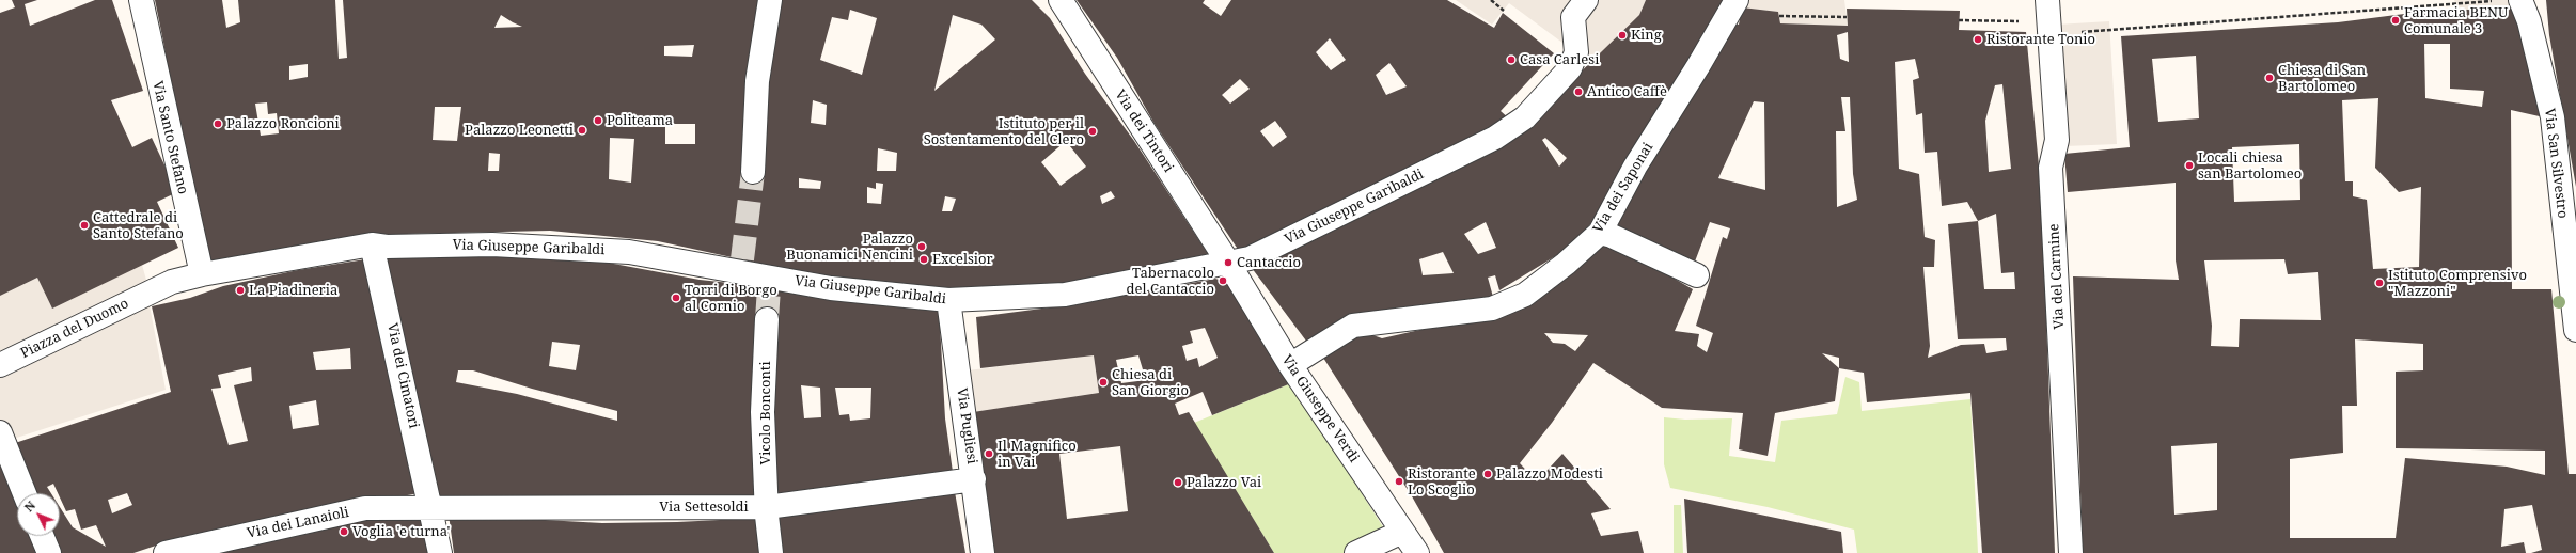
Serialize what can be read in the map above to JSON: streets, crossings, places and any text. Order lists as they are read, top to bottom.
{
  "streets": {
    "street": [
      "Via dei Tintori",
      "Via Santo Stefano",
      "Via San Silvestro",
      "Via dei Saponai",
      "Via Giuseppe Garibaldi",
      "Via del Carmine",
      "Piazza del Duomo",
      "Via dei Cimatori",
      "Via Giuseppe Verdi",
      "Vicolo Bonconti",
      "Via Pugliesi",
      "Via Settesoldi",
      "Via dei Lanaioli"
    ]
  },
  "crossings": [
    ["Via dei Tintori", "Via Giuseppe Garibaldi"],
    ["Via dei Tintori", "Via Giuseppe Verdi"],
    ["Via Santo Stefano", "Via Giuseppe Garibaldi"],
    ["Via dei Saponai", "Via Giuseppe Verdi"],
    ["Via Giuseppe Garibaldi", "Piazza del Duomo"],
    ["Via Giuseppe Garibaldi", "Via dei Cimatori"],
    ["Via Giuseppe Garibaldi", "Via Giuseppe Verdi"],
    ["Via Giuseppe Garibaldi", "Via Pugliesi"],
    ["Via dei Cimatori", "Via Settesoldi"],
    ["Via dei Cimatori", "Via dei Lanaioli"],
    ["Vicolo Bonconti", "Via Settesoldi"],
    ["Via Pugliesi", "Via Settesoldi"],
    ["Via Settesoldi", "Via dei Lanaioli"]
  ],
  "places": [
    "Farmacia BENU Comunale 3",
    "King",
    "Ristorante Tonio",
    "Casa Carlesi",
    "Chiesa di San Bartolomeo",
    "Antico Caffè",
    "Politeama",
    "Palazzo Roncioni",
    "Palazzo Leonetti",
    "Istituto per il Sostentamento del Clero",
    "Locali chiesa san Bartolomeo",
    "Cattedrale di Santo Stefano",
    "Palazzo Buonamici Nencini",
    "Excelsior",
    "Cantaccio",
    "Tabernacolo del Cantaccio",
    "Istituto Comprensivo \"Mazzoni\"",
    "La Piadineria",
    "Torri di Borgo al Cornio",
    "Chiesa di San Giorgio",
    "Il Magnifico in Vai",
    "Palazzo Modesti",
    "Ristorante Lo Scoglio",
    "Palazzo Vai",
    "Voglia 'e turna'"
  ],
  "north": "top left"
}
